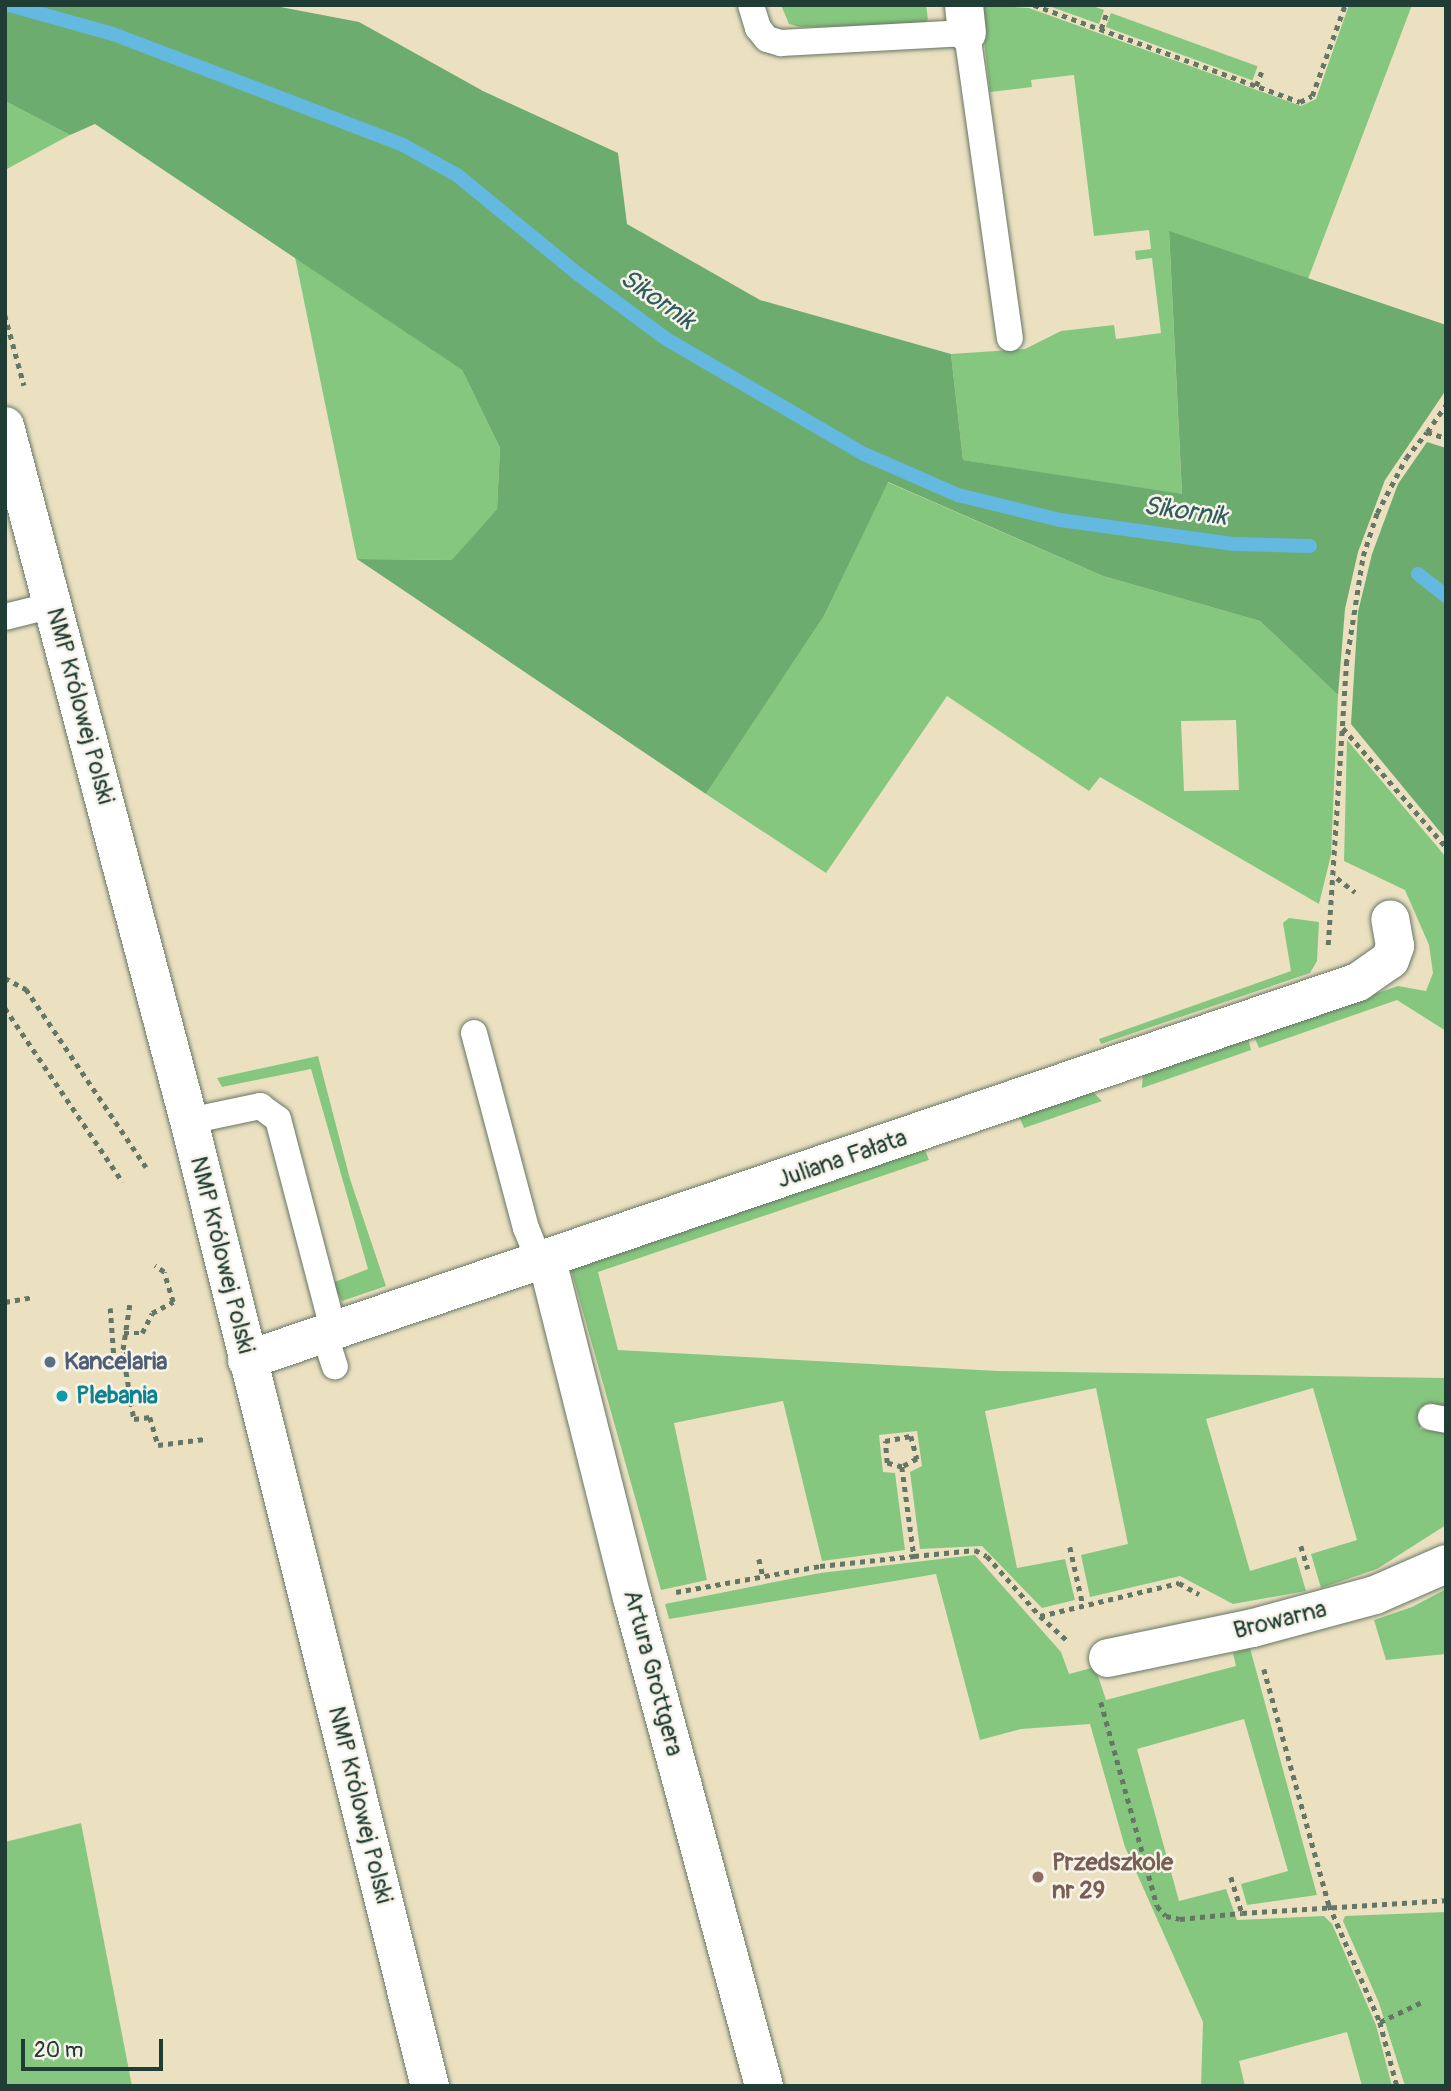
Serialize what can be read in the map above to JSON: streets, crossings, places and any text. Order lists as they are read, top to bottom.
{
  "streets": {
    "street": [
      "NMP Królowej Polski",
      "Juliana Fałata",
      "Browarna",
      "Artura Grottgera"
    ]
  },
  "crossings": [
    ["NMP Królowej Polski", "Juliana Fałata"],
    ["Juliana Fałata", "Artura Grottgera"]
  ],
  "water": ["Sikornik"],
  "places": ["Kancelaria", "Plebania", "Przedszkole nr 29"],
  "scale_bar": "20 m"
}
